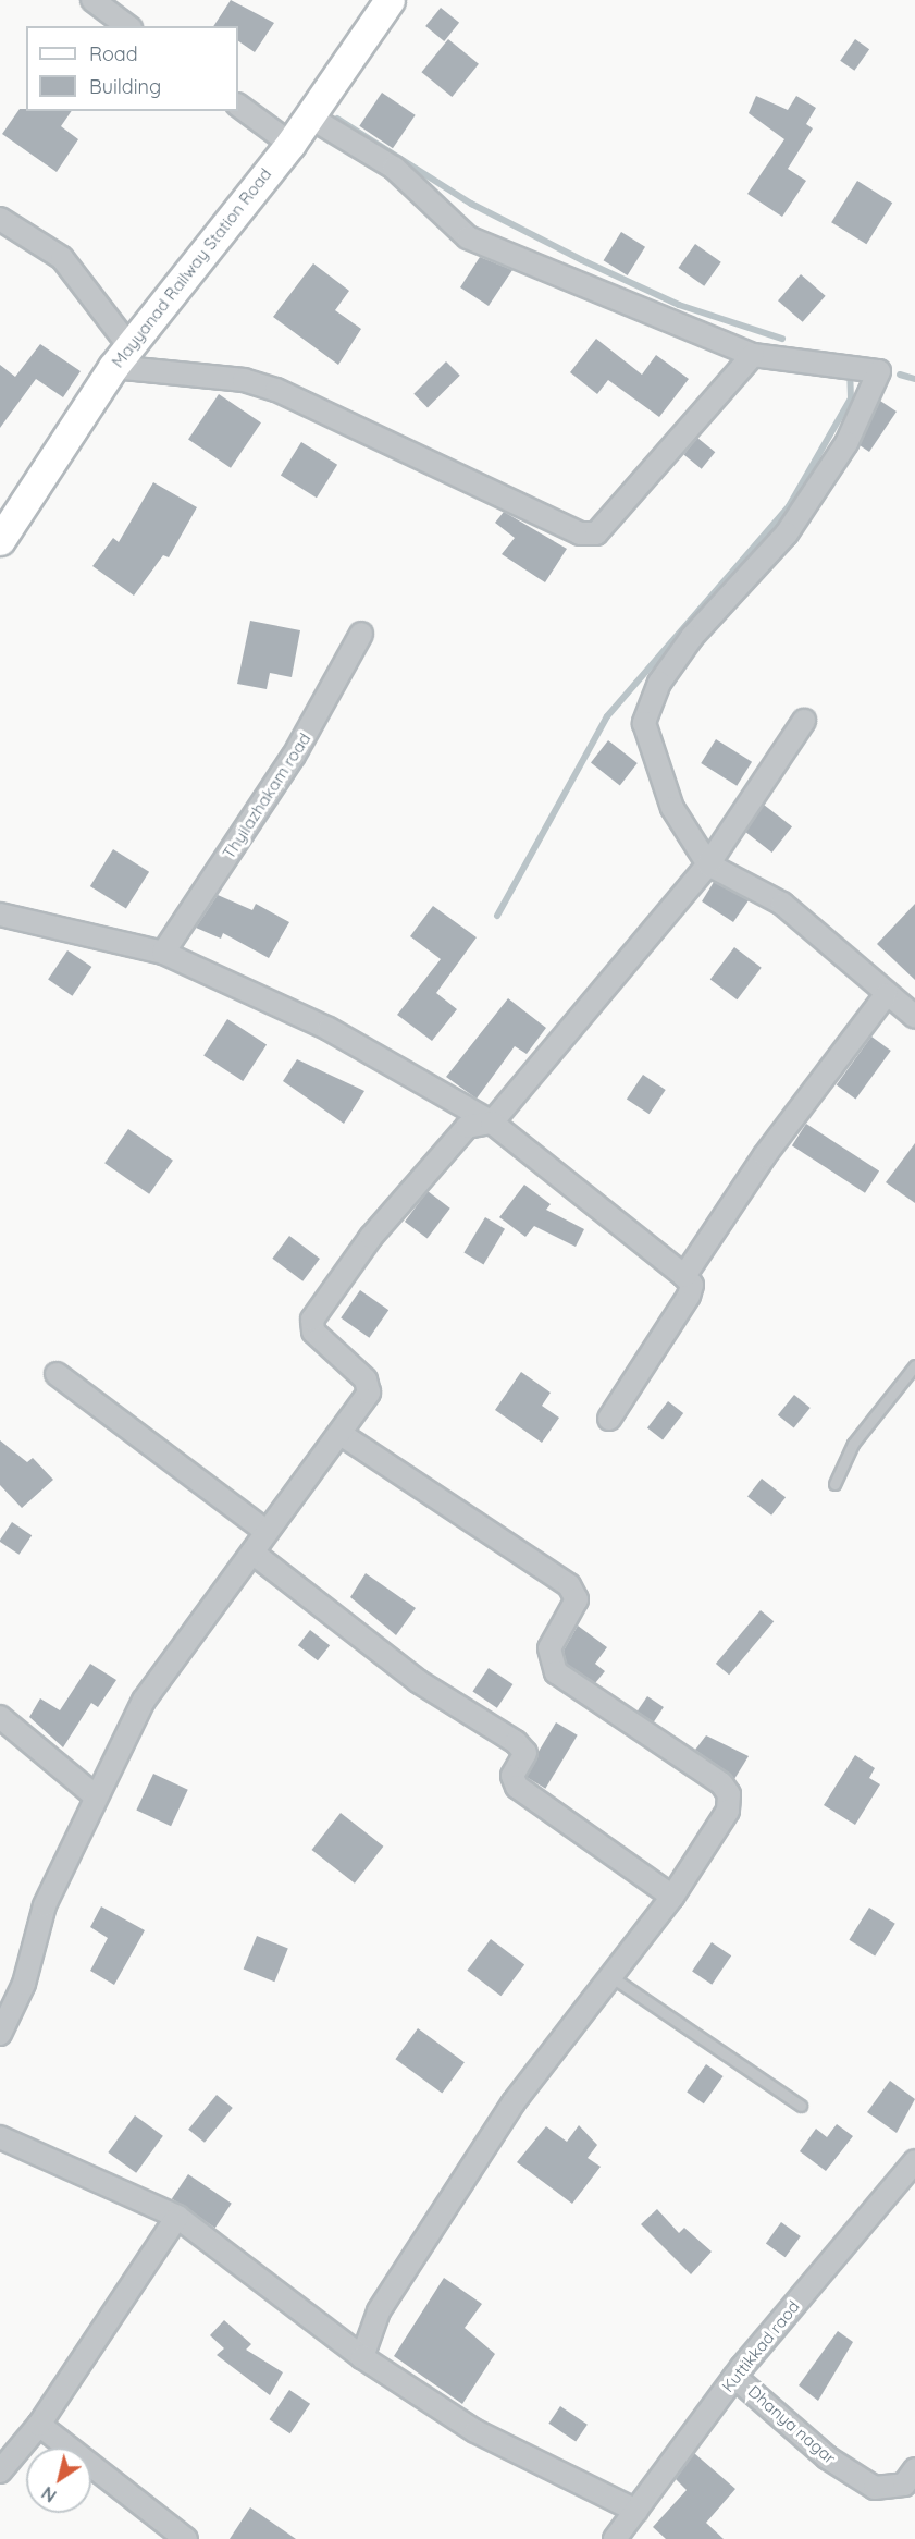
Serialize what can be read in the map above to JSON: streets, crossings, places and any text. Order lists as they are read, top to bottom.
{
  "streets": {
    "main road": ["Mayyanad Railway Station Road"],
    "street": ["Thyilazhakam road", "Kuttikkad raod", "Dhanya nagar"]
  },
  "crossings": [
    ["Kuttikkad raod", "Dhanya nagar"]
  ],
  "legend": ["Road", "Building"],
  "north": "bottom left"
}
